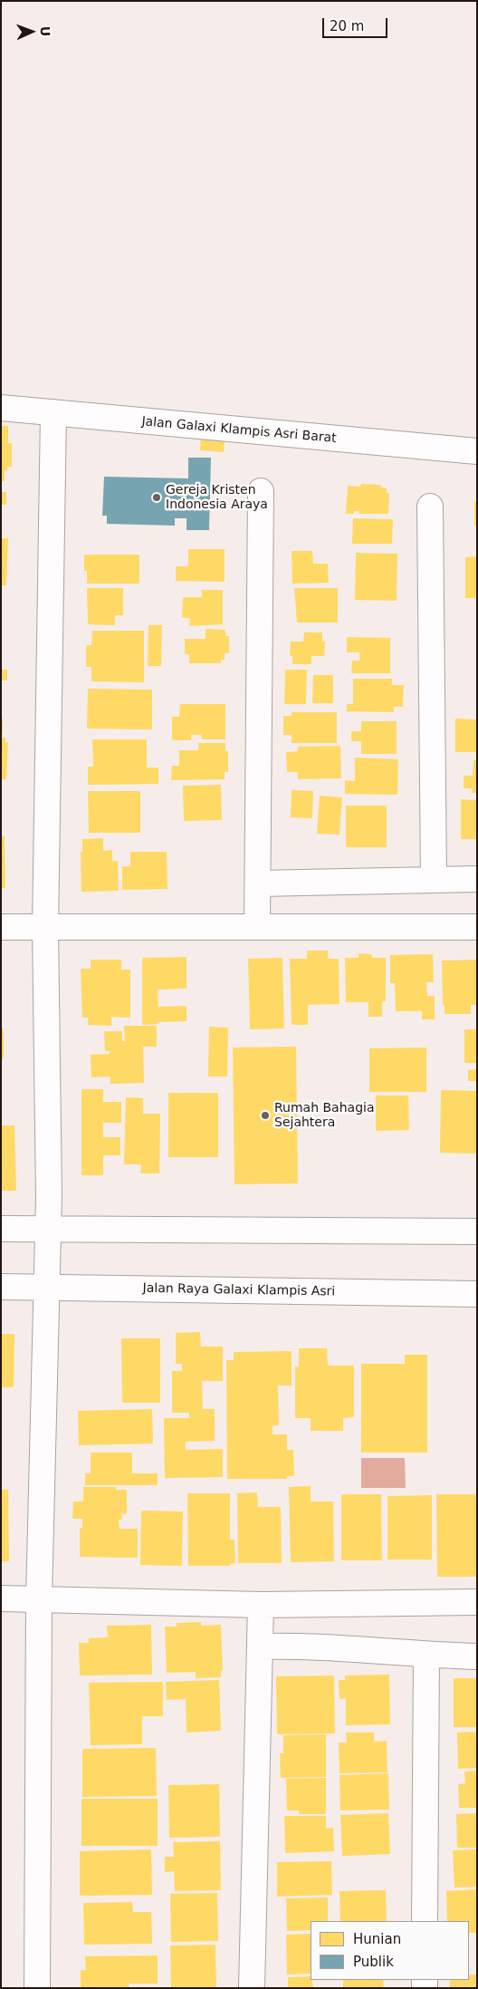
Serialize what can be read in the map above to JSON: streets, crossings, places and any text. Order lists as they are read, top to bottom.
{
  "streets": {
    "street": ["Jalan Galaxi Klampis Asri Barat", "Jalan Raya Galaxi Klampis Asri"]
  },
  "places": ["Gereja Kristen Indonesia Araya", "Rumah Bahagia Sejahtera"],
  "legend": ["Hunian", "Publik"],
  "scale_bar": "20 m",
  "north": "right"
}
